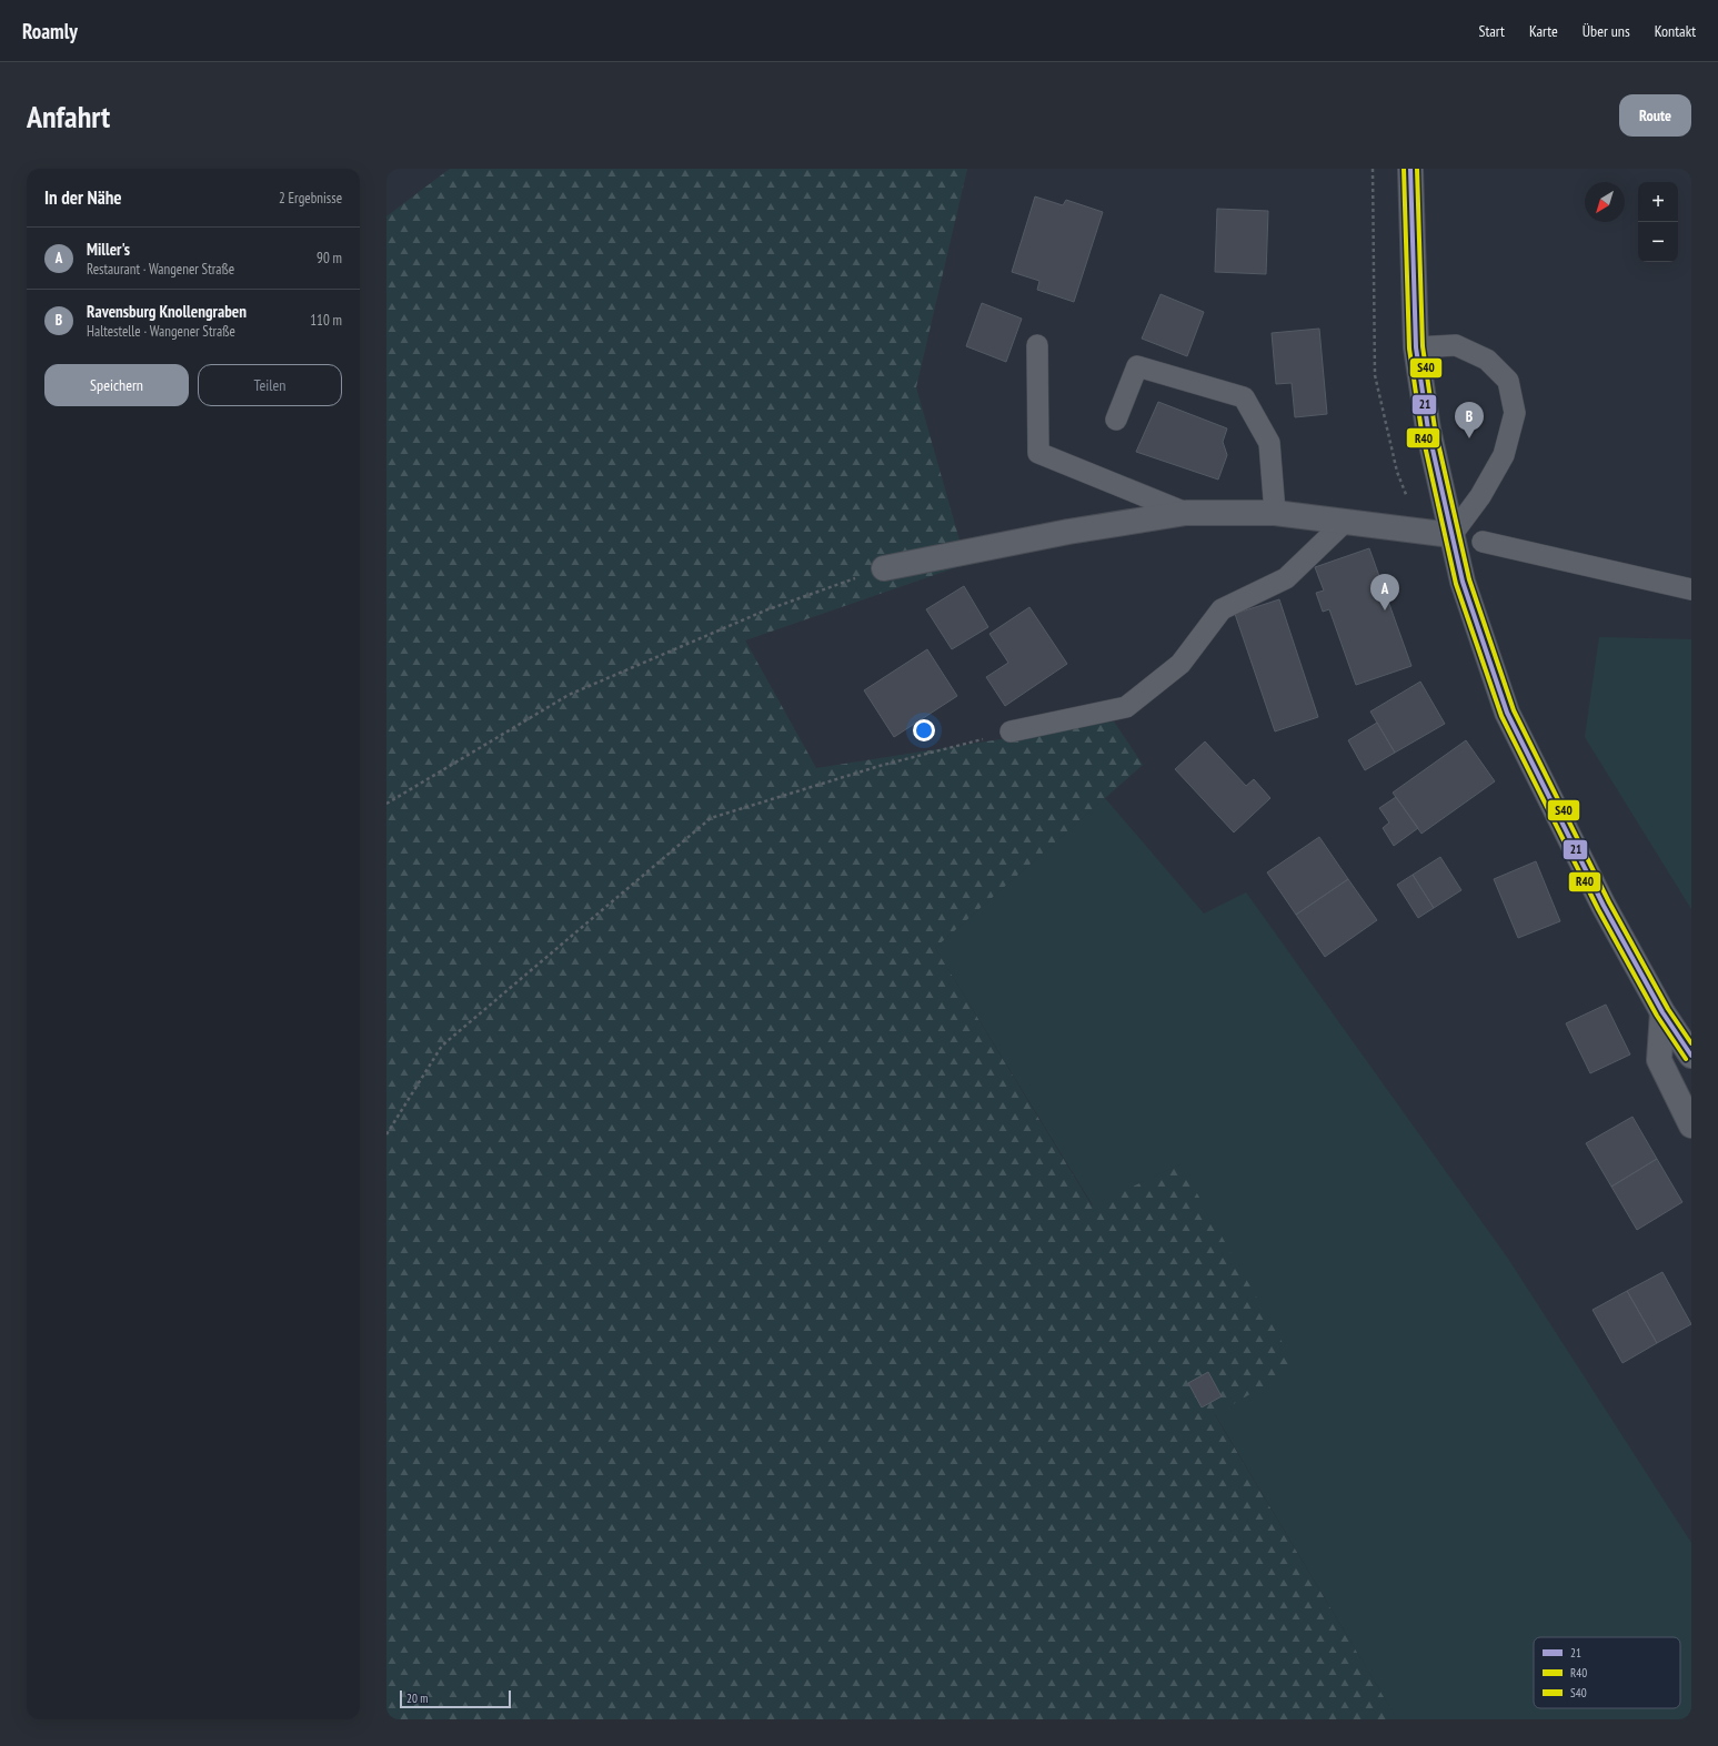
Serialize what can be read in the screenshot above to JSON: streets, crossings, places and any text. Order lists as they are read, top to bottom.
{
  "lines": ["transit line 21", "transit line R40", "transit line S40"],
  "legend": ["21", "R40", "S40"],
  "scale_bar": "20 m",
  "north": "bottom left",
  "page": {
    "header": "Roamly",
    "nav": [
      "Start",
      "Karte",
      "Über uns",
      "Kontakt"
    ],
    "buttons": [
      "Route",
      ["Speichern", "Teilen"]
    ],
    "title": "Anfahrt",
    "heading": ["In der Nähe", "2 Ergebnisse"],
    "map_buttons": ["+", "−"],
    "list": [
      {
        "mark": "A",
        "name": "Miller's",
        "note": "Restaurant · Wangener Straße",
        "value": "90 m"
      },
      {
        "mark": "B",
        "name": "Ravensburg Knollengraben",
        "note": "Haltestelle · Wangener Straße",
        "value": "110 m"
      }
    ],
    "pins": ["B", "A"],
    "scale": "20 m"
  }
}
